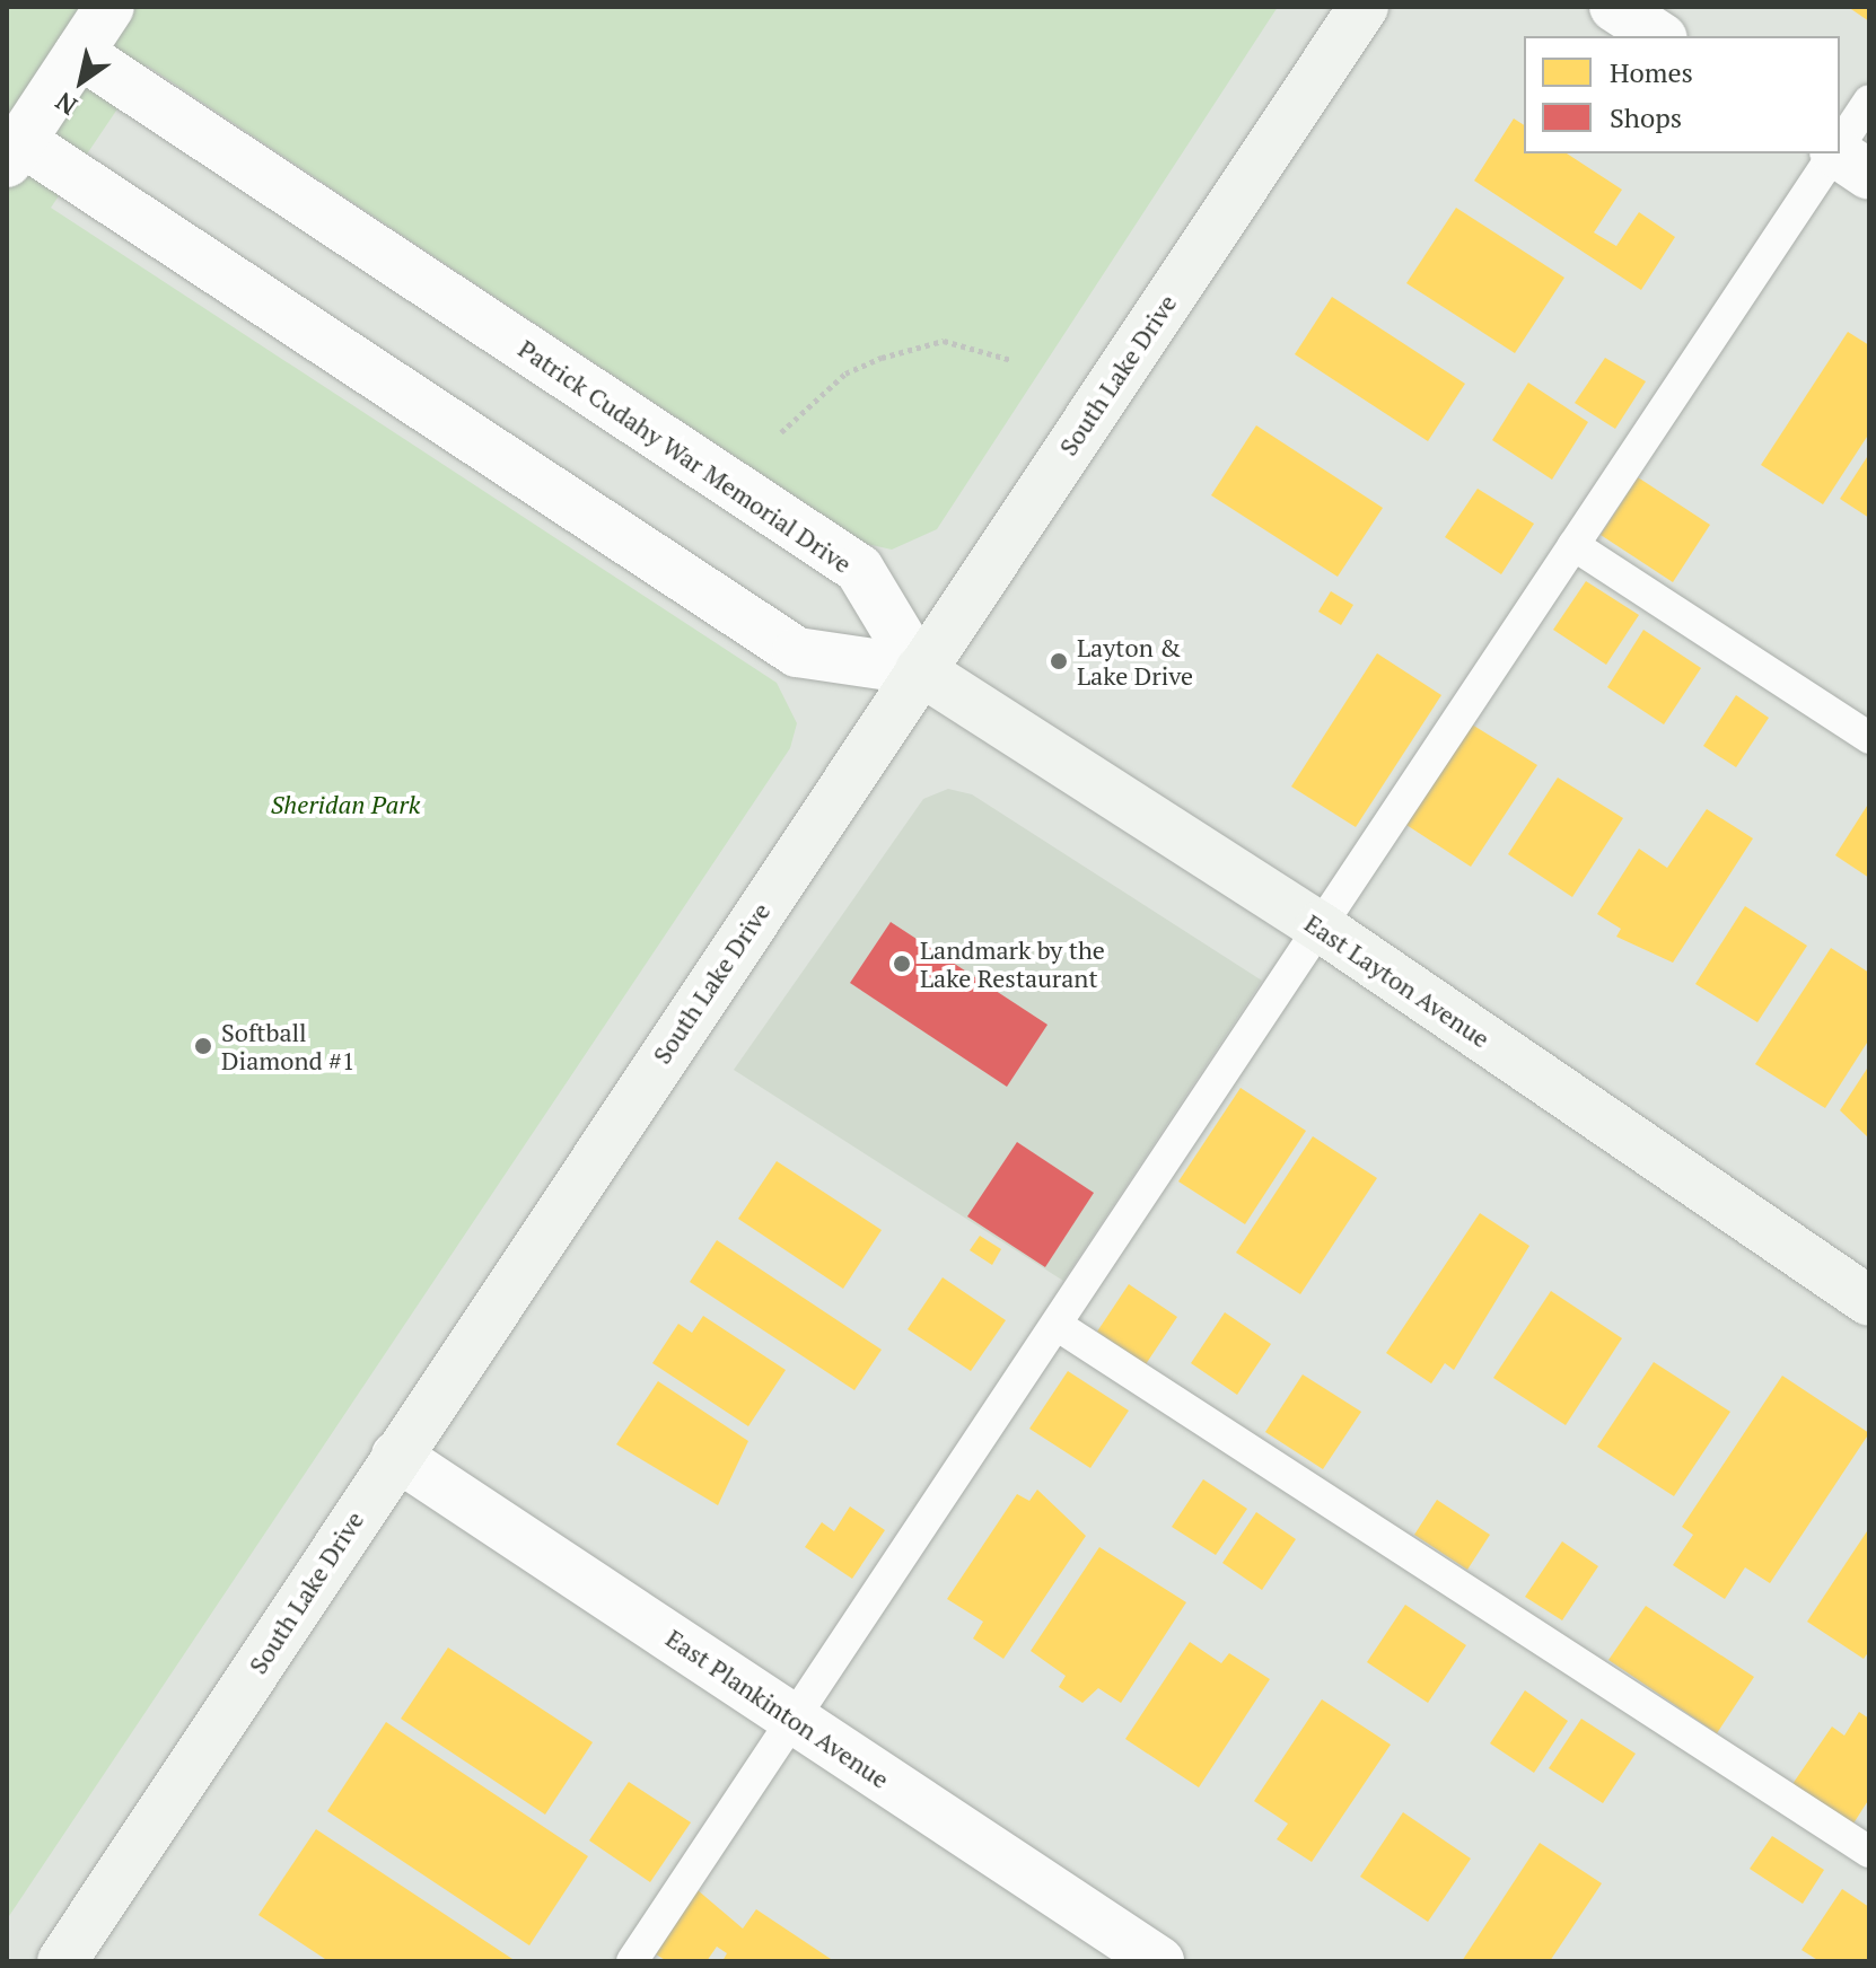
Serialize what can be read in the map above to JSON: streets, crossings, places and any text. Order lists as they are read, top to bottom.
{
  "streets": {
    "main road": ["South Lake Drive", "East Layton Avenue"],
    "street": ["Patrick Cudahy War Memorial Drive", "East Plankinton Avenue"]
  },
  "crossings": [
    ["South Lake Drive", "Patrick Cudahy War Memorial Drive"],
    ["South Lake Drive", "East Layton Avenue"],
    ["South Lake Drive", "East Plankinton Avenue"],
    ["Patrick Cudahy War Memorial Drive", "East Layton Avenue"]
  ],
  "parks": ["Sheridan Park"],
  "places": ["Layton & Lake Drive", "Landmark by the Lake Restaurant", "Softball Diamond #1"],
  "legend": ["Homes", "Shops"],
  "north": "bottom left"
}
